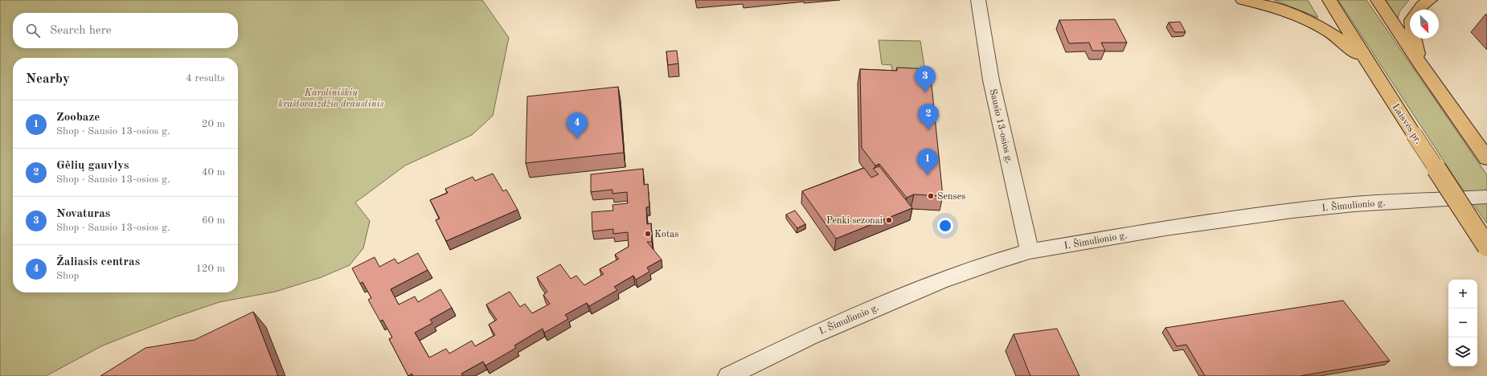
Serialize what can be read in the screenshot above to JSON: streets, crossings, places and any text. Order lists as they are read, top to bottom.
{
  "streets": {
    "main road": ["Laisvės pr."],
    "street": ["Sausio 13-osios g.", "I. Šimulionio g."]
  },
  "crossings": [
    ["Sausio 13-osios g.", "I. Šimulionio g."]
  ],
  "parks": ["Karoliniškių kraštovaizdžio draustinis"],
  "places": ["Senses", "Penki sezonai", "Kotas"],
  "north": "bottom right",
  "page": {
    "search": "Search here",
    "heading": ["Nearby", "4 results"],
    "pins": [
      "3",
      "2",
      "4",
      "1"
    ],
    "list": [
      {
        "mark": "1",
        "name": "Zoobaze",
        "note": "Shop · Sausio 13-osios g.",
        "value": "20 m"
      },
      {
        "mark": "2",
        "name": "Gėlių gauvlys",
        "note": "Shop · Sausio 13-osios g.",
        "value": "40 m"
      },
      {
        "mark": "3",
        "name": "Novaturas",
        "note": "Shop · Sausio 13-osios g.",
        "value": "60 m"
      },
      {
        "mark": "4",
        "name": "Žaliasis centras",
        "note": "Shop",
        "value": "120 m"
      }
    ],
    "map_buttons": ["+", "−"]
  }
}
